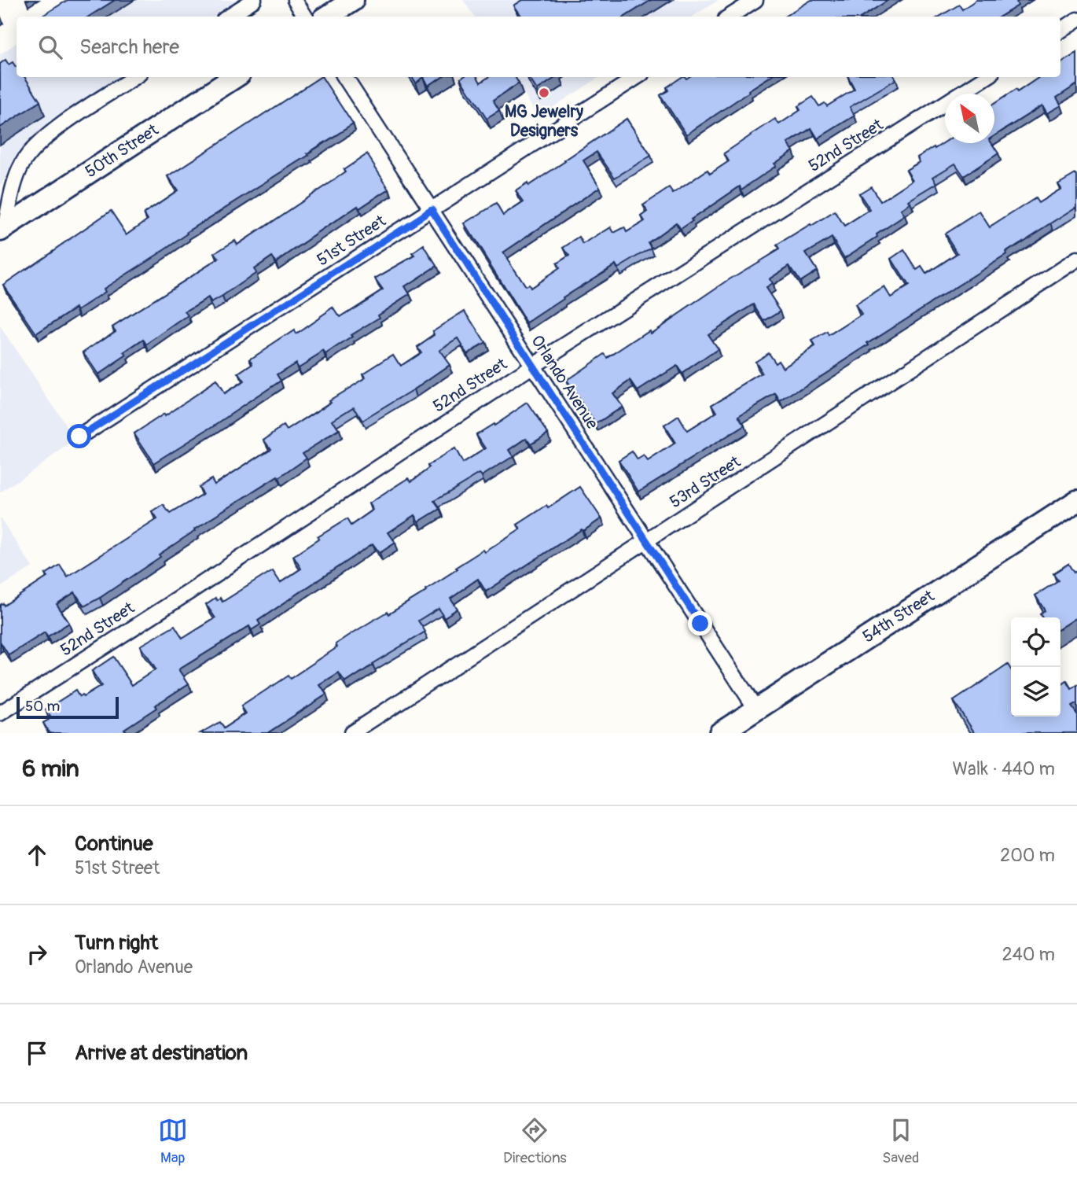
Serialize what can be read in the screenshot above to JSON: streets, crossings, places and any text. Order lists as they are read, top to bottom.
{
  "streets": {
    "street": [
      "52nd Street",
      "50th Street",
      "51st Street",
      "Orlando Avenue",
      "53rd Street",
      "54th Street"
    ]
  },
  "crossings": [
    ["52nd Street", "Orlando Avenue"],
    ["51st Street", "Orlando Avenue"],
    ["Orlando Avenue", "53rd Street"],
    ["Orlando Avenue", "54th Street"]
  ],
  "places": ["MG Jewelry Designers"],
  "scale_bar": "50 m",
  "north": "top left",
  "page": {
    "search": "Search here",
    "scale": "50 m",
    "heading": ["6 min", "Walk · 440 m"],
    "list": [
      ["Continue", "51st Street", "200 m"],
      ["Turn right", "Orlando Avenue", "240 m"],
      "Arrive at destination"
    ],
    "nav": ["Map", "Directions", "Saved"]
  }
}
